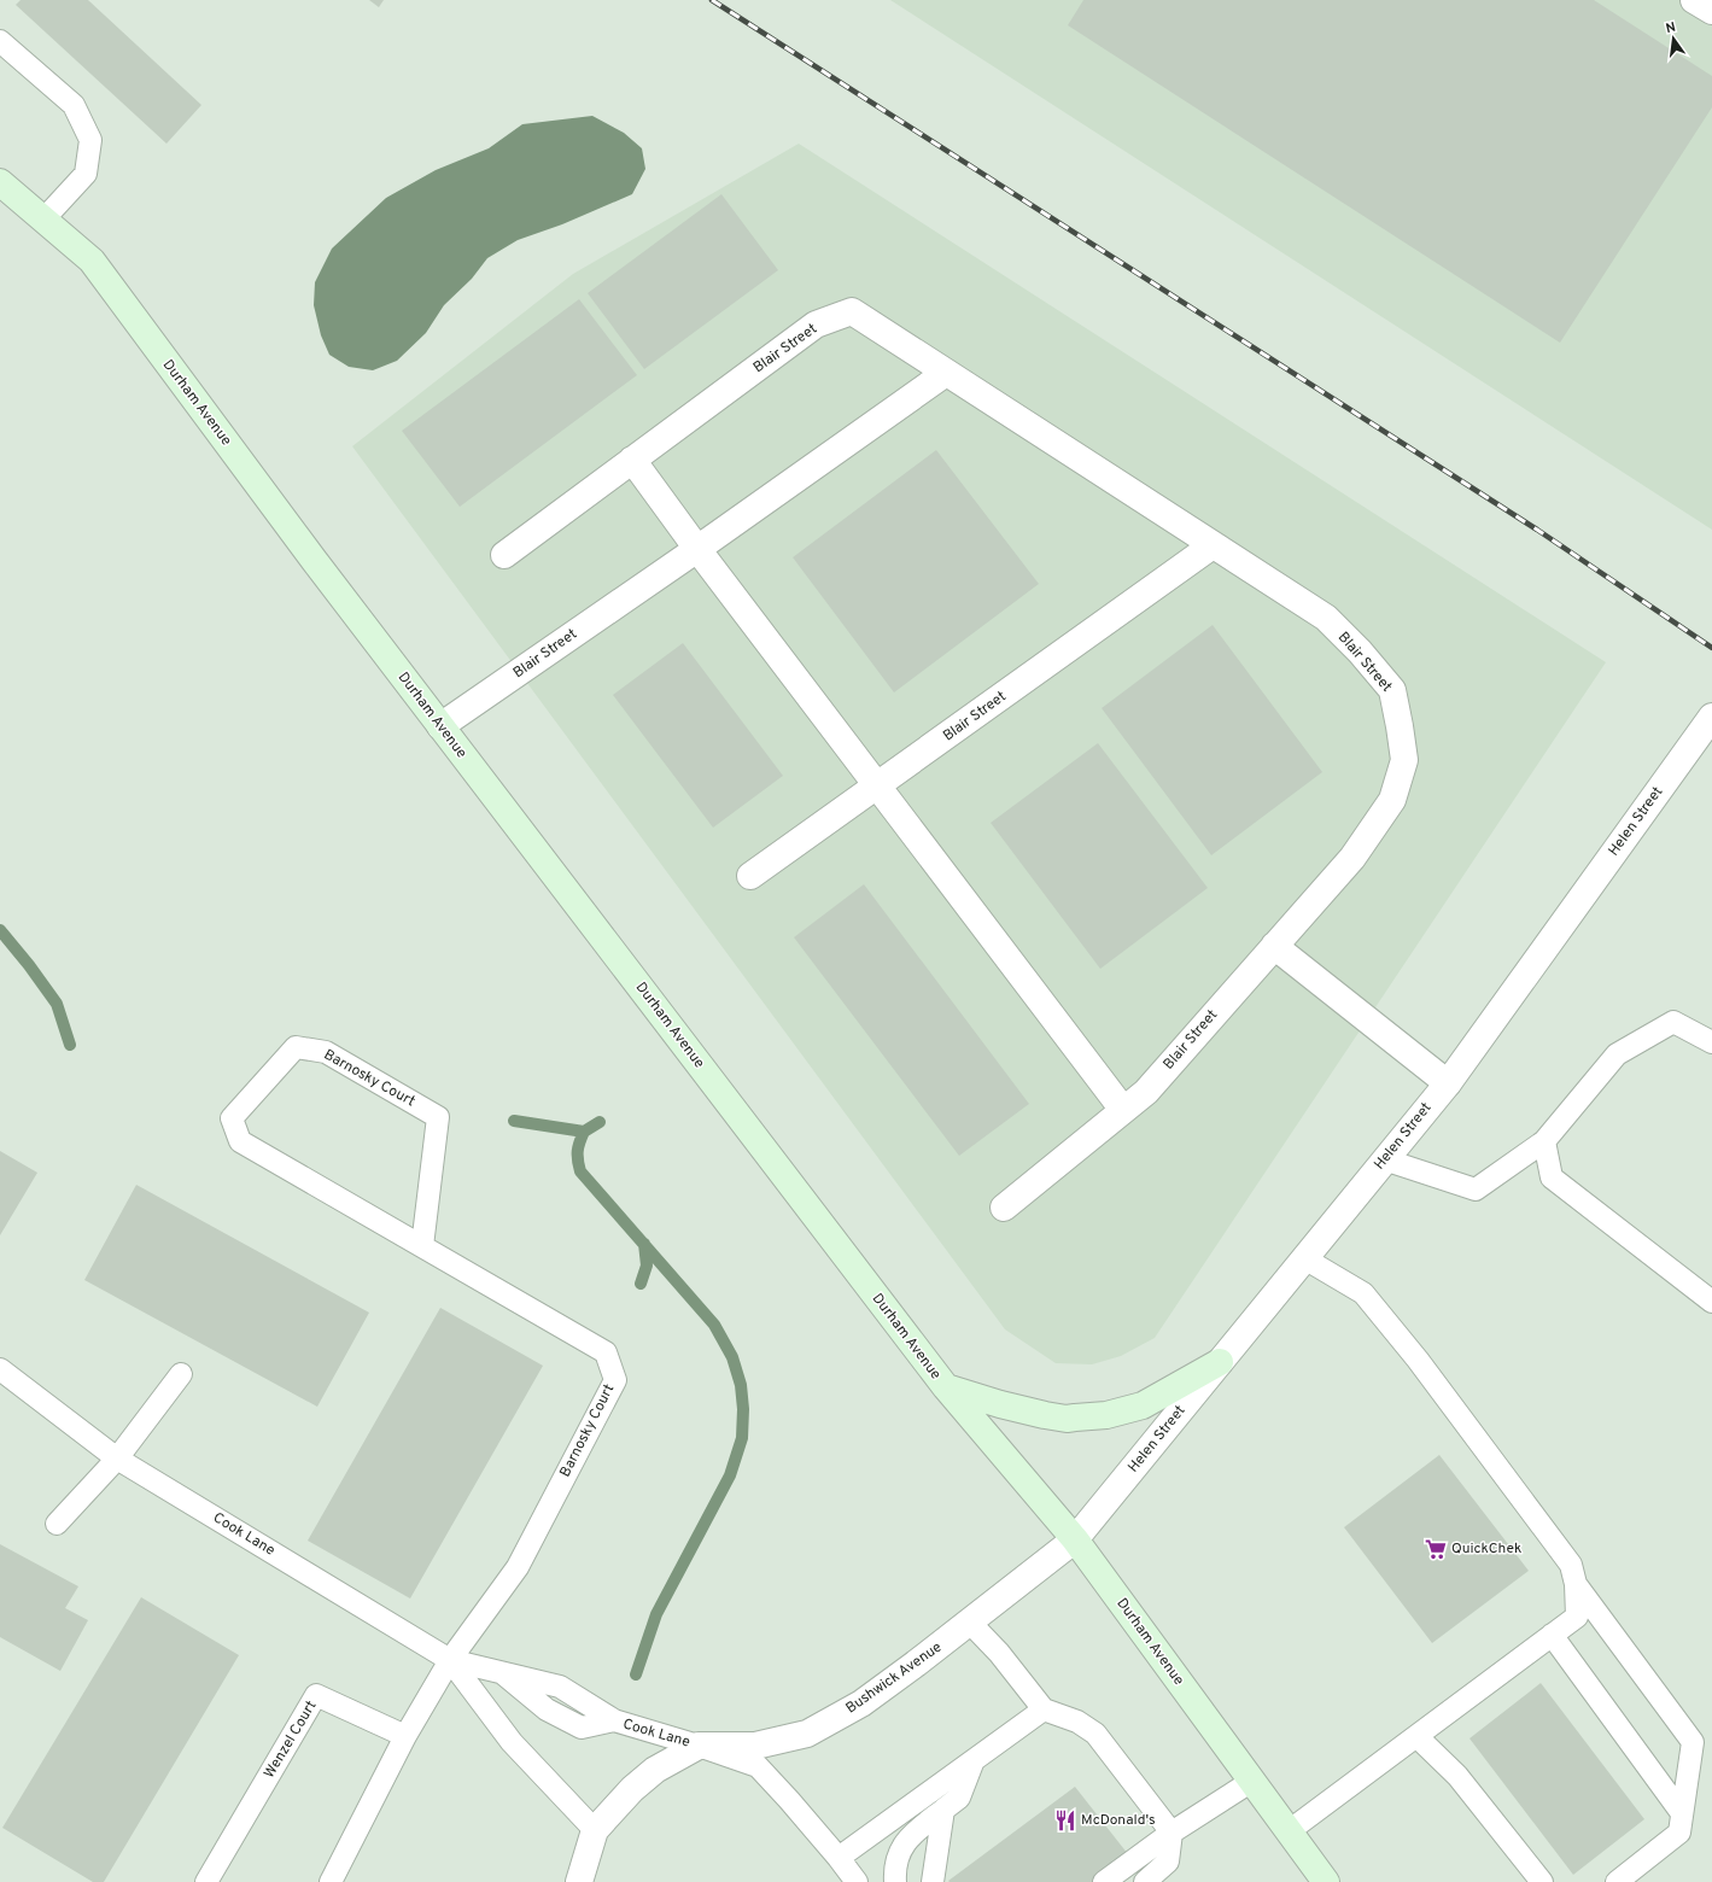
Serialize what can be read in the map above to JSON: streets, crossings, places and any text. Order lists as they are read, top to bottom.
{
  "streets": {
    "main road": ["Durham Avenue"],
    "street": ["Blair Street", "Helen Street", "Bushwick Avenue"],
    "lane": ["Barnosky Court", "Cook Lane", "Wenzel Court"]
  },
  "crossings": [
    ["Blair Street", "Durham Avenue"],
    ["Durham Avenue", "Helen Street"],
    ["Durham Avenue", "Bushwick Avenue"],
    ["Helen Street", "Bushwick Avenue"],
    ["Barnosky Court", "Cook Lane"],
    ["Barnosky Court", "Wenzel Court"],
    ["Cook Lane", "Bushwick Avenue"]
  ],
  "places": {
    "supermarket": ["QuickChek"],
    "restaurant": ["McDonald's"]
  },
  "north": "top"
}
